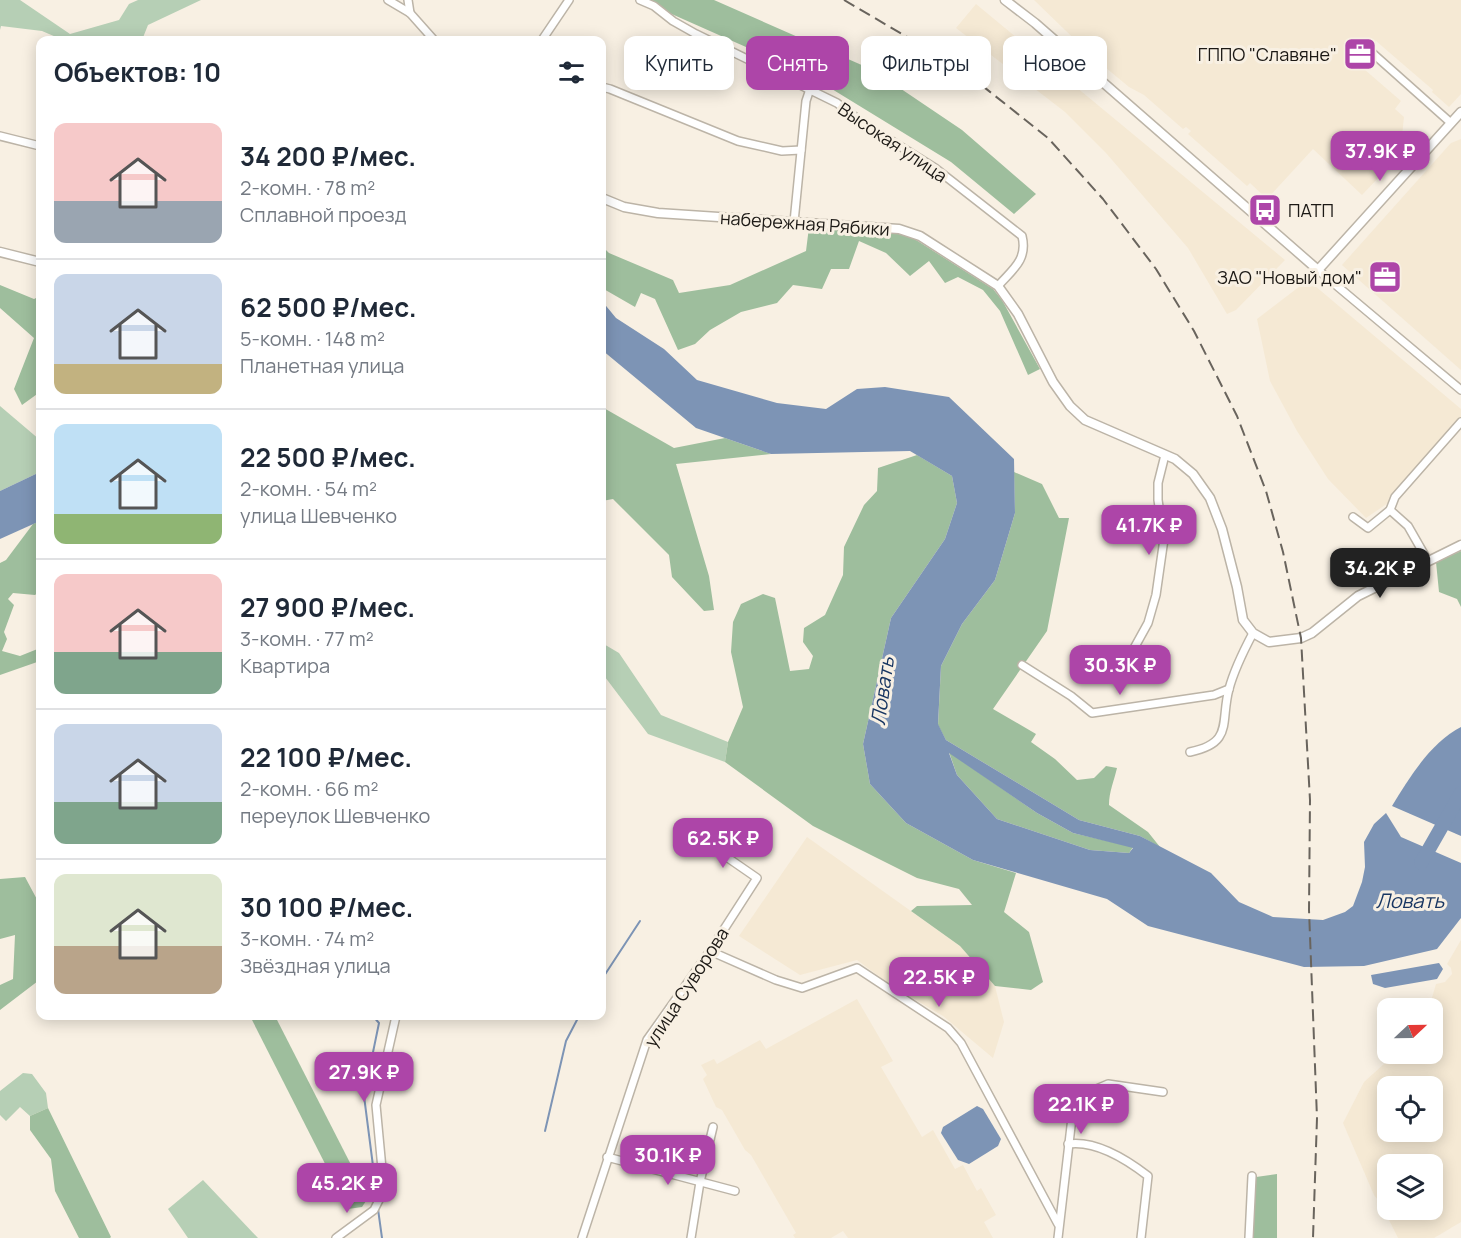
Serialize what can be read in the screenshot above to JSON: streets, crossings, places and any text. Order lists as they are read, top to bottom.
{
  "streets": {
    "street": ["Высокая улица", "набережная Рябики", "улица Суворова"]
  },
  "crossings": [
    ["Высокая улица", "набережная Рябики"]
  ],
  "water": ["Ловать"],
  "places": {
    "office": ["ГППО \"Славяне\"", "ЗАО \"Новый дом\""],
    "bus stop": ["ПАТП"]
  },
  "north": "right",
  "page": {
    "chip": [
      "Купить",
      "Снять",
      "Фильтры",
      "Новое"
    ],
    "heading": "Объектов: 10",
    "list": [
      {
        "name": "34 200 ₽/мес.",
        "note": "2-комн. · 78 m² · Сплавной проезд"
      },
      {
        "name": "62 500 ₽/мес.",
        "note": "5-комн. · 148 m² · Планетная улица"
      },
      {
        "name": "22 500 ₽/мес.",
        "note": "2-комн. · 54 m² · улица Шевченко"
      },
      {
        "name": "27 900 ₽/мес.",
        "note": "3-комн. · 77 m² · Квартира"
      },
      {
        "name": "22 100 ₽/мес.",
        "note": "2-комн. · 66 m² · переулок Шевченко"
      },
      {
        "name": "30 100 ₽/мес.",
        "note": "3-комн. · 74 m² · Звёздная улица"
      }
    ],
    "price": [
      "37.9K ₽",
      "41.7K ₽",
      "34.2K ₽",
      "30.3K ₽",
      "62.5K ₽",
      "22.5K ₽",
      "27.9K ₽",
      "22.1K ₽",
      "30.1K ₽",
      "45.2K ₽"
    ]
  }
}
